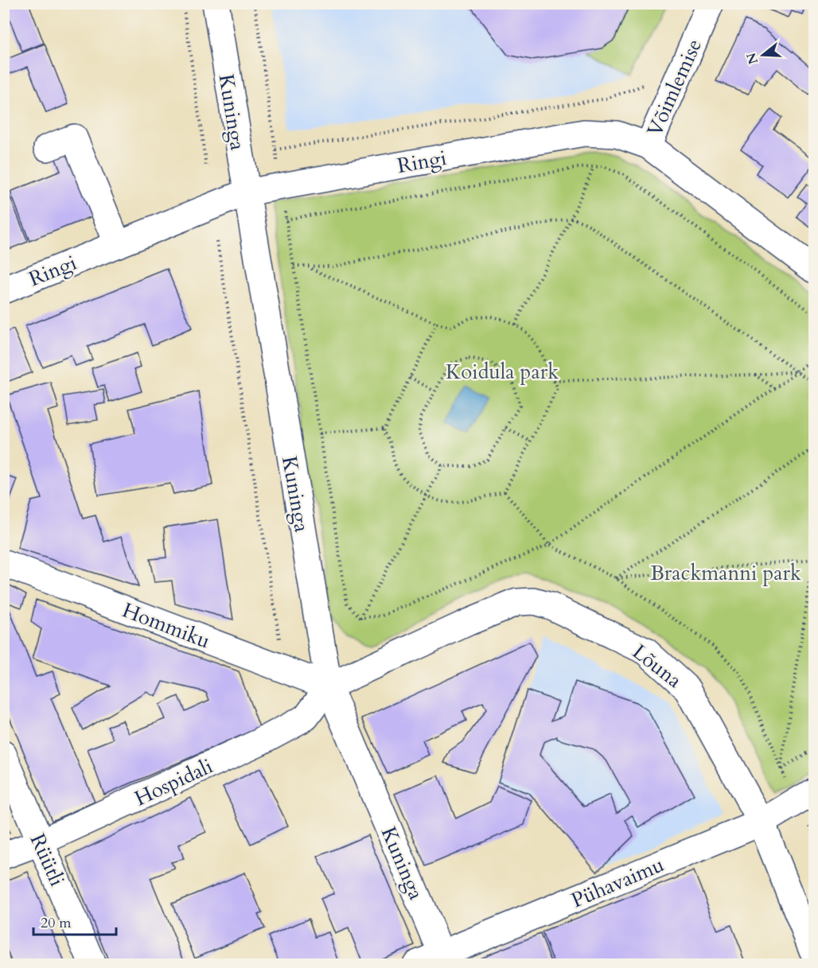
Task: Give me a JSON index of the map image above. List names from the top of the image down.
{
  "streets": {
    "street": [
      "Võimlemise",
      "Kuninga",
      "Ringi",
      "Hommiku",
      "Lõuna",
      "Hospidali",
      "Rüütli",
      "Pühavaimu"
    ]
  },
  "crossings": [
    ["Võimlemise", "Ringi"],
    ["Kuninga", "Ringi"],
    ["Kuninga", "Hommiku"],
    ["Kuninga", "Lõuna"],
    ["Kuninga", "Hospidali"],
    ["Kuninga", "Pühavaimu"],
    ["Hommiku", "Lõuna"],
    ["Hommiku", "Hospidali"],
    ["Lõuna", "Hospidali"],
    ["Lõuna", "Pühavaimu"],
    ["Hospidali", "Rüütli"]
  ],
  "parks": ["Koidula park", "Brackmanni park"],
  "scale_bar": "20 m",
  "north": "left"
}
